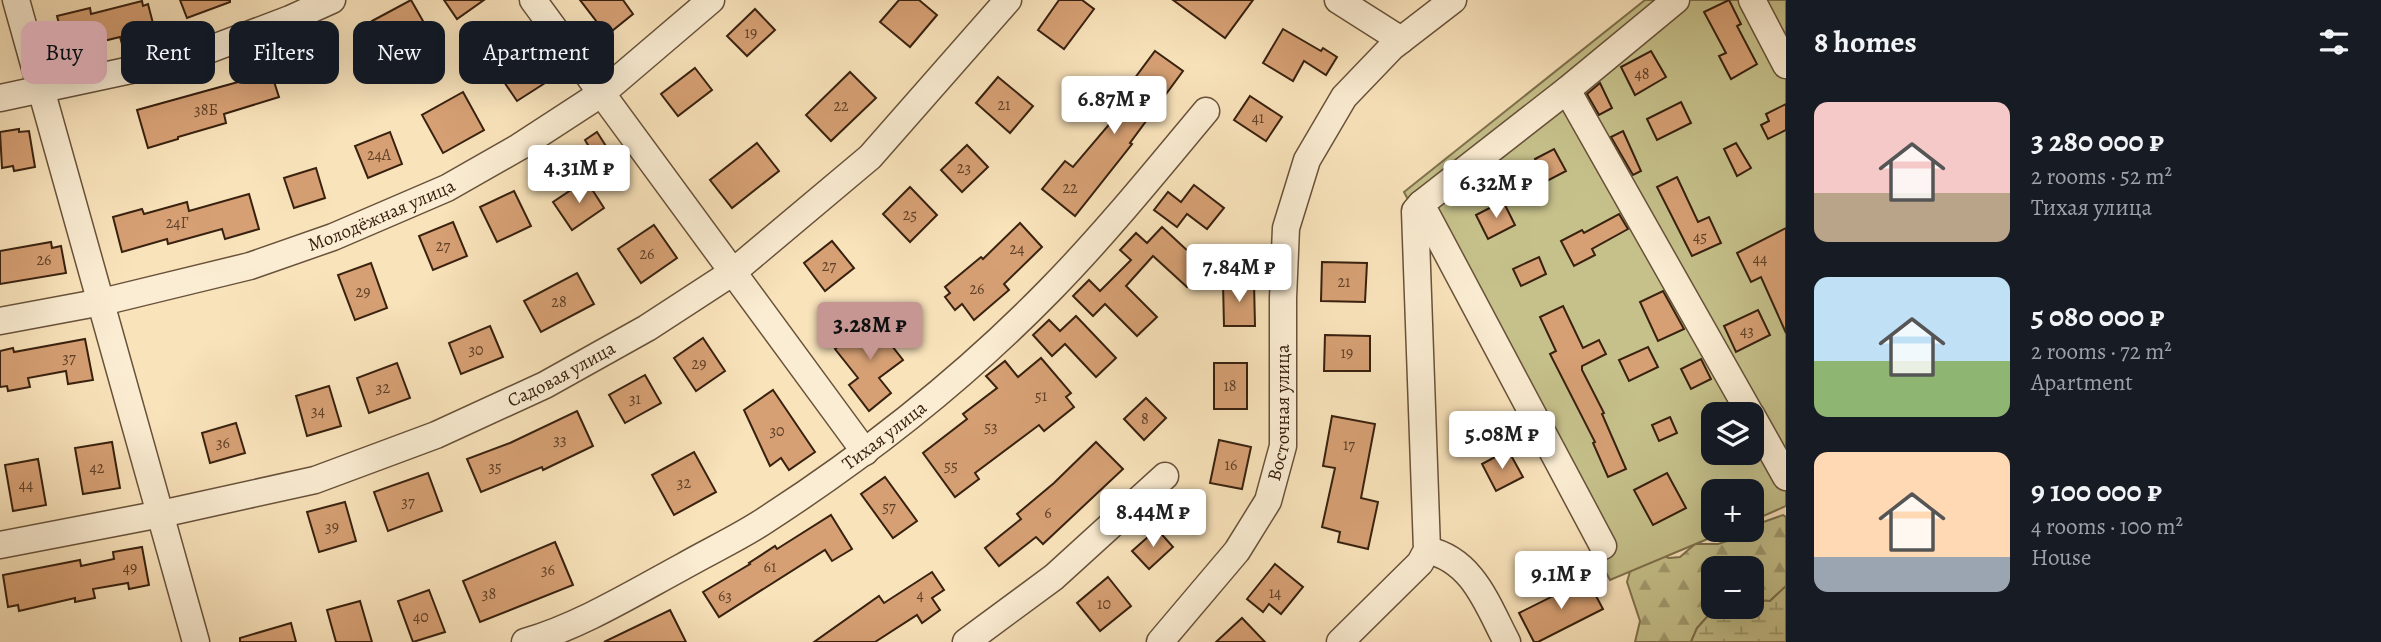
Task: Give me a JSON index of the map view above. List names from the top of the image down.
{
  "streets": {
    "street": [
      "Молодёжная улица",
      "Садовая улица",
      "Восточная улица",
      "Тихая улица"
    ]
  },
  "house_numbers": [
    "19",
    "48",
    "21",
    "22",
    "38Б",
    "41",
    "24А",
    "23",
    "22",
    "25",
    "24Г",
    "45",
    "27",
    "24",
    "26",
    "44",
    "26",
    "27",
    "21",
    "26",
    "29",
    "28",
    "43",
    "30",
    "19",
    "37",
    "29",
    "18",
    "32",
    "51",
    "31",
    "34",
    "8",
    "53",
    "30",
    "33",
    "36",
    "17",
    "16",
    "55",
    "35",
    "42",
    "32",
    "44",
    "37",
    "57",
    "6",
    "39",
    "61",
    "49",
    "36",
    "14",
    "38",
    "4",
    "63",
    "10",
    "40"
  ],
  "page": {
    "heading": "8 homes",
    "chip": [
      "Buy",
      "Rent",
      "Filters",
      "New",
      "Apartment"
    ],
    "price": [
      "6.87M ₽",
      "4.31M ₽",
      "6.32M ₽",
      "7.84M ₽",
      "3.28M ₽",
      "5.08M ₽",
      "8.44M ₽",
      "9.1M ₽"
    ],
    "list": [
      {
        "name": "3 280 000 ₽",
        "note": "2 rooms · 52 m² · Тихая улица"
      },
      {
        "name": "5 080 000 ₽",
        "note": "2 rooms · 72 m² · Apartment"
      },
      {
        "name": "9 100 000 ₽",
        "note": "4 rooms · 100 m² · House"
      }
    ],
    "map_buttons": ["+", "−"]
  }
}
